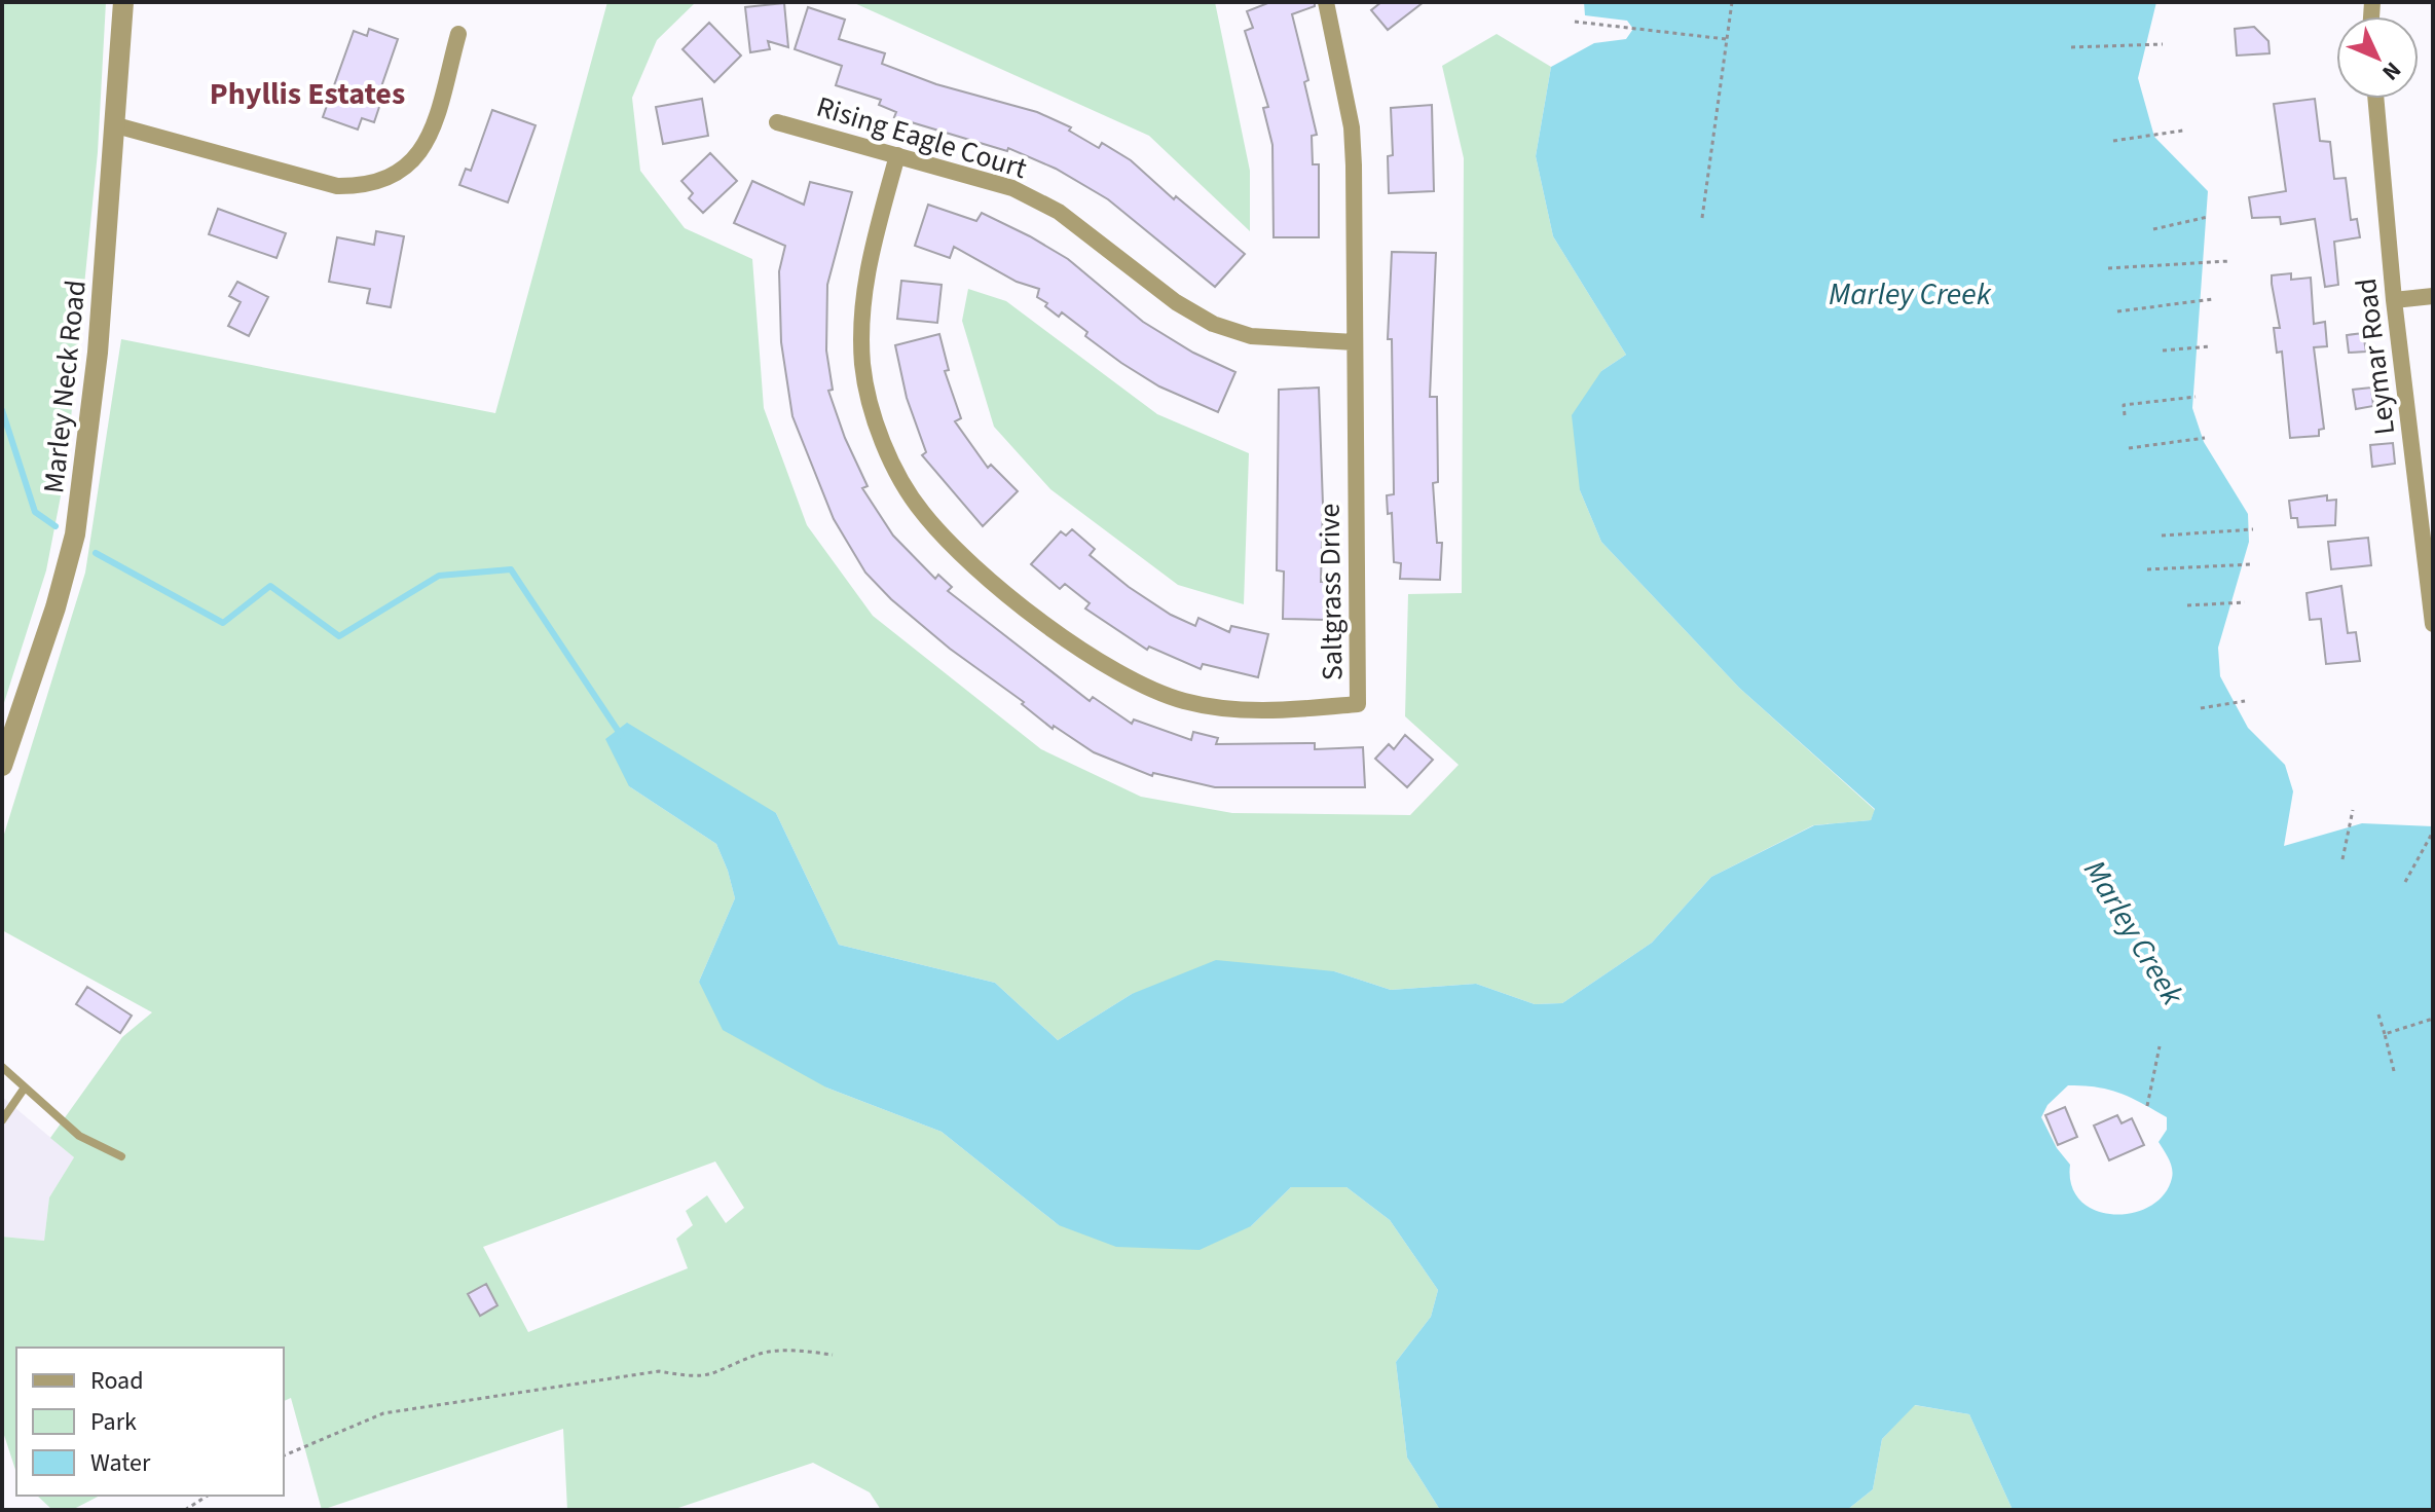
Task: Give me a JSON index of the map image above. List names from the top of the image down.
{
  "streets": {
    "street": [
      "Rising Eagle Court",
      "Leymar Road",
      "Marley Neck Road",
      "Saltgrass Drive"
    ]
  },
  "crossings": [
    ["Rising Eagle Court", "Saltgrass Drive"]
  ],
  "districts": ["Phyllis Estates"],
  "water": ["Marley Creek"],
  "legend": ["Road", "Park", "Water"],
  "north": "bottom right"
}
